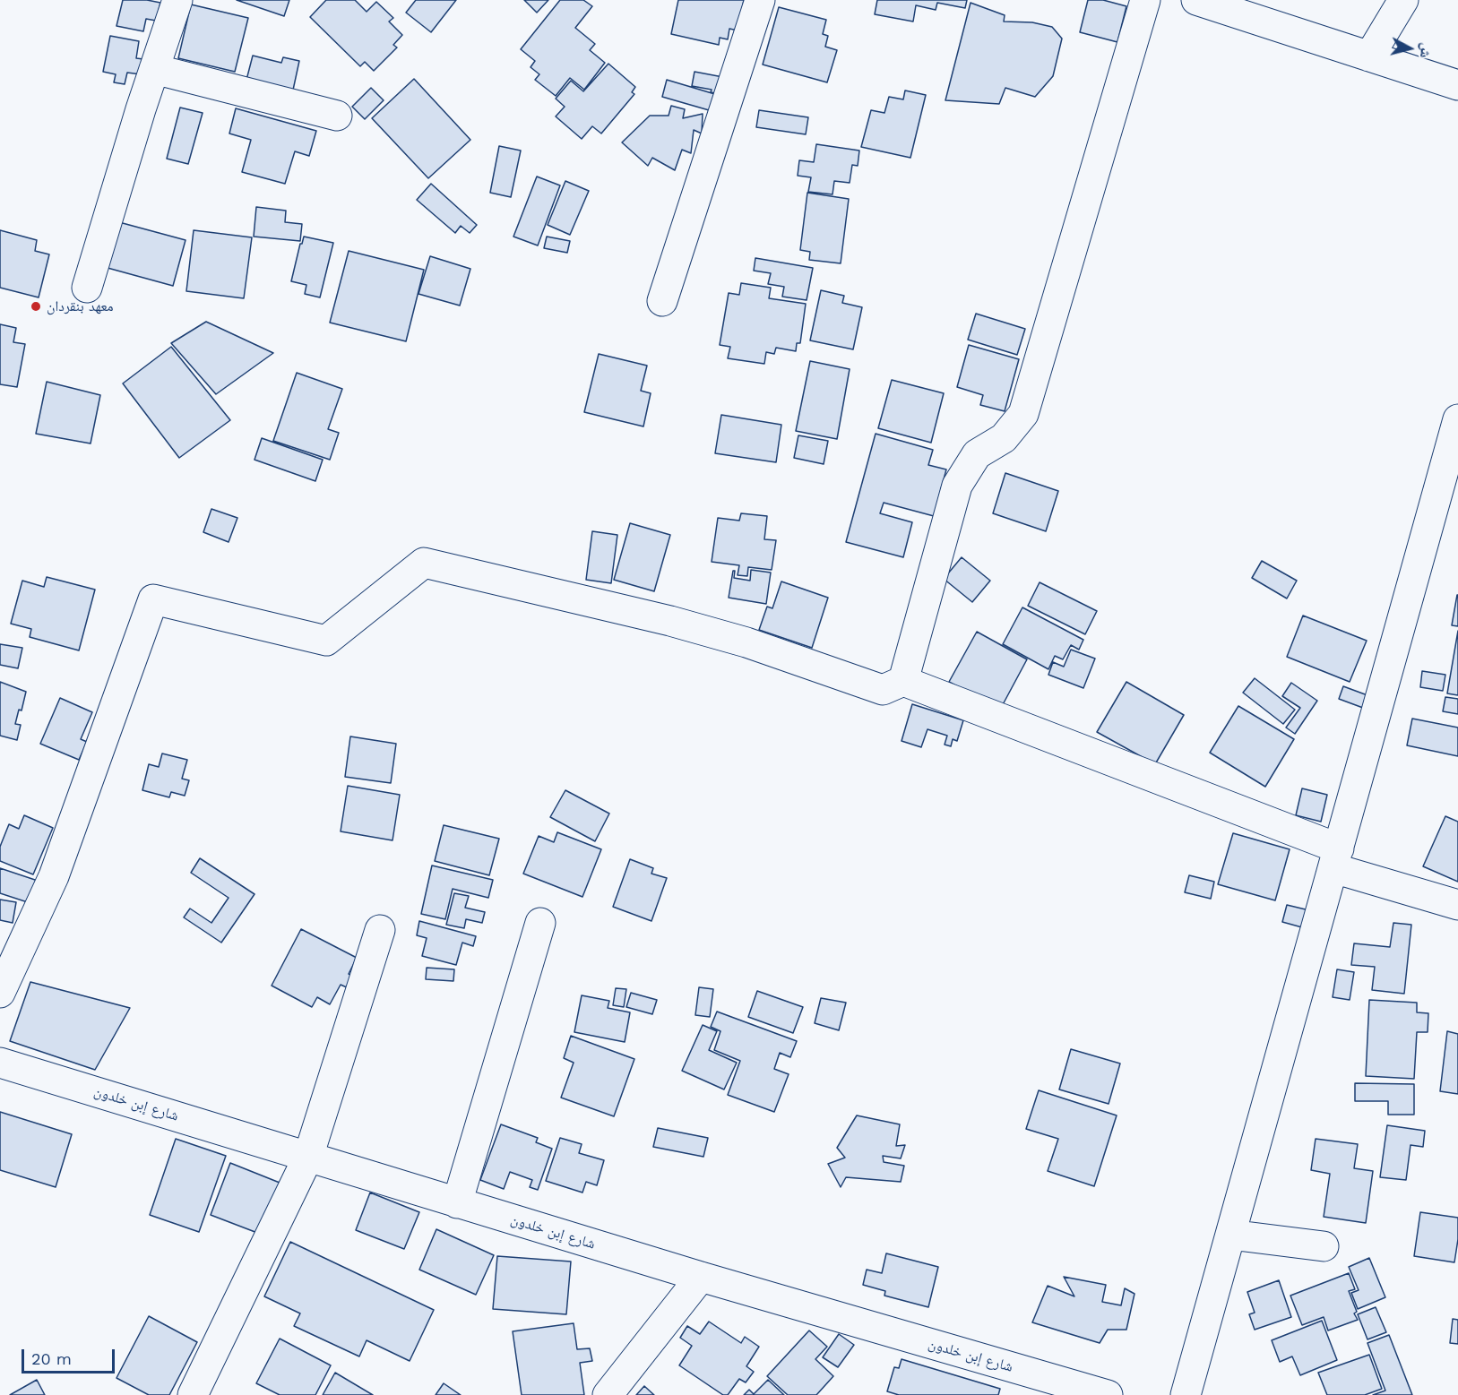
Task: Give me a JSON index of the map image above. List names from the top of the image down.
{
  "streets": {
    "street": ["شارع إبن خلدون"]
  },
  "places": ["معهد بنقردان"],
  "scale_bar": "20 m",
  "north": "right"
}
